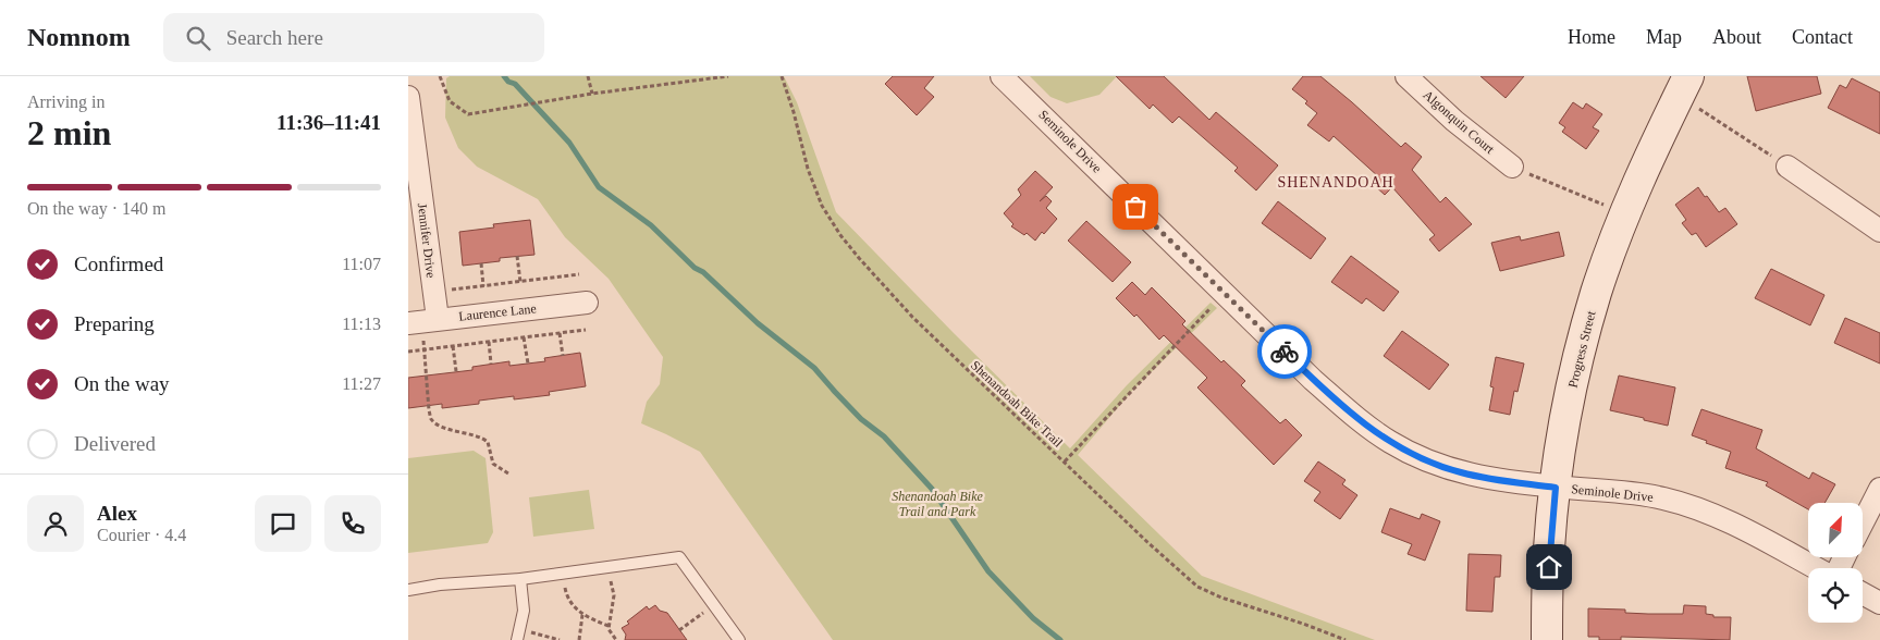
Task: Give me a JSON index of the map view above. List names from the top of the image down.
{
  "streets": {
    "street": [
      "Algonquin Court",
      "Seminole Drive",
      "Jennifer Drive",
      "Laurence Lane",
      "Progress Street"
    ],
    "path": ["Shenandoah Bike Trail"]
  },
  "crossings": [
    ["Seminole Drive", "Progress Street"],
    ["Jennifer Drive", "Laurence Lane"]
  ],
  "districts": ["SHENANDOAH"],
  "parks": ["Shenandoah Bike Trail and Park"],
  "north": "top right",
  "page": {
    "header": "Nomnom",
    "search": "Search here",
    "nav": [
      "Home",
      "Map",
      "About",
      "Contact"
    ],
    "heading": ["2 min", "Arriving in", "11:36–11:41"],
    "panel": ["Alex", "Courier · 4.4"],
    "bar": "On the way · 140 m",
    "list": [
      ["Confirmed", "11:07"],
      ["Preparing", "11:13"],
      ["On the way", "11:27"],
      "Delivered"
    ]
  }
}
